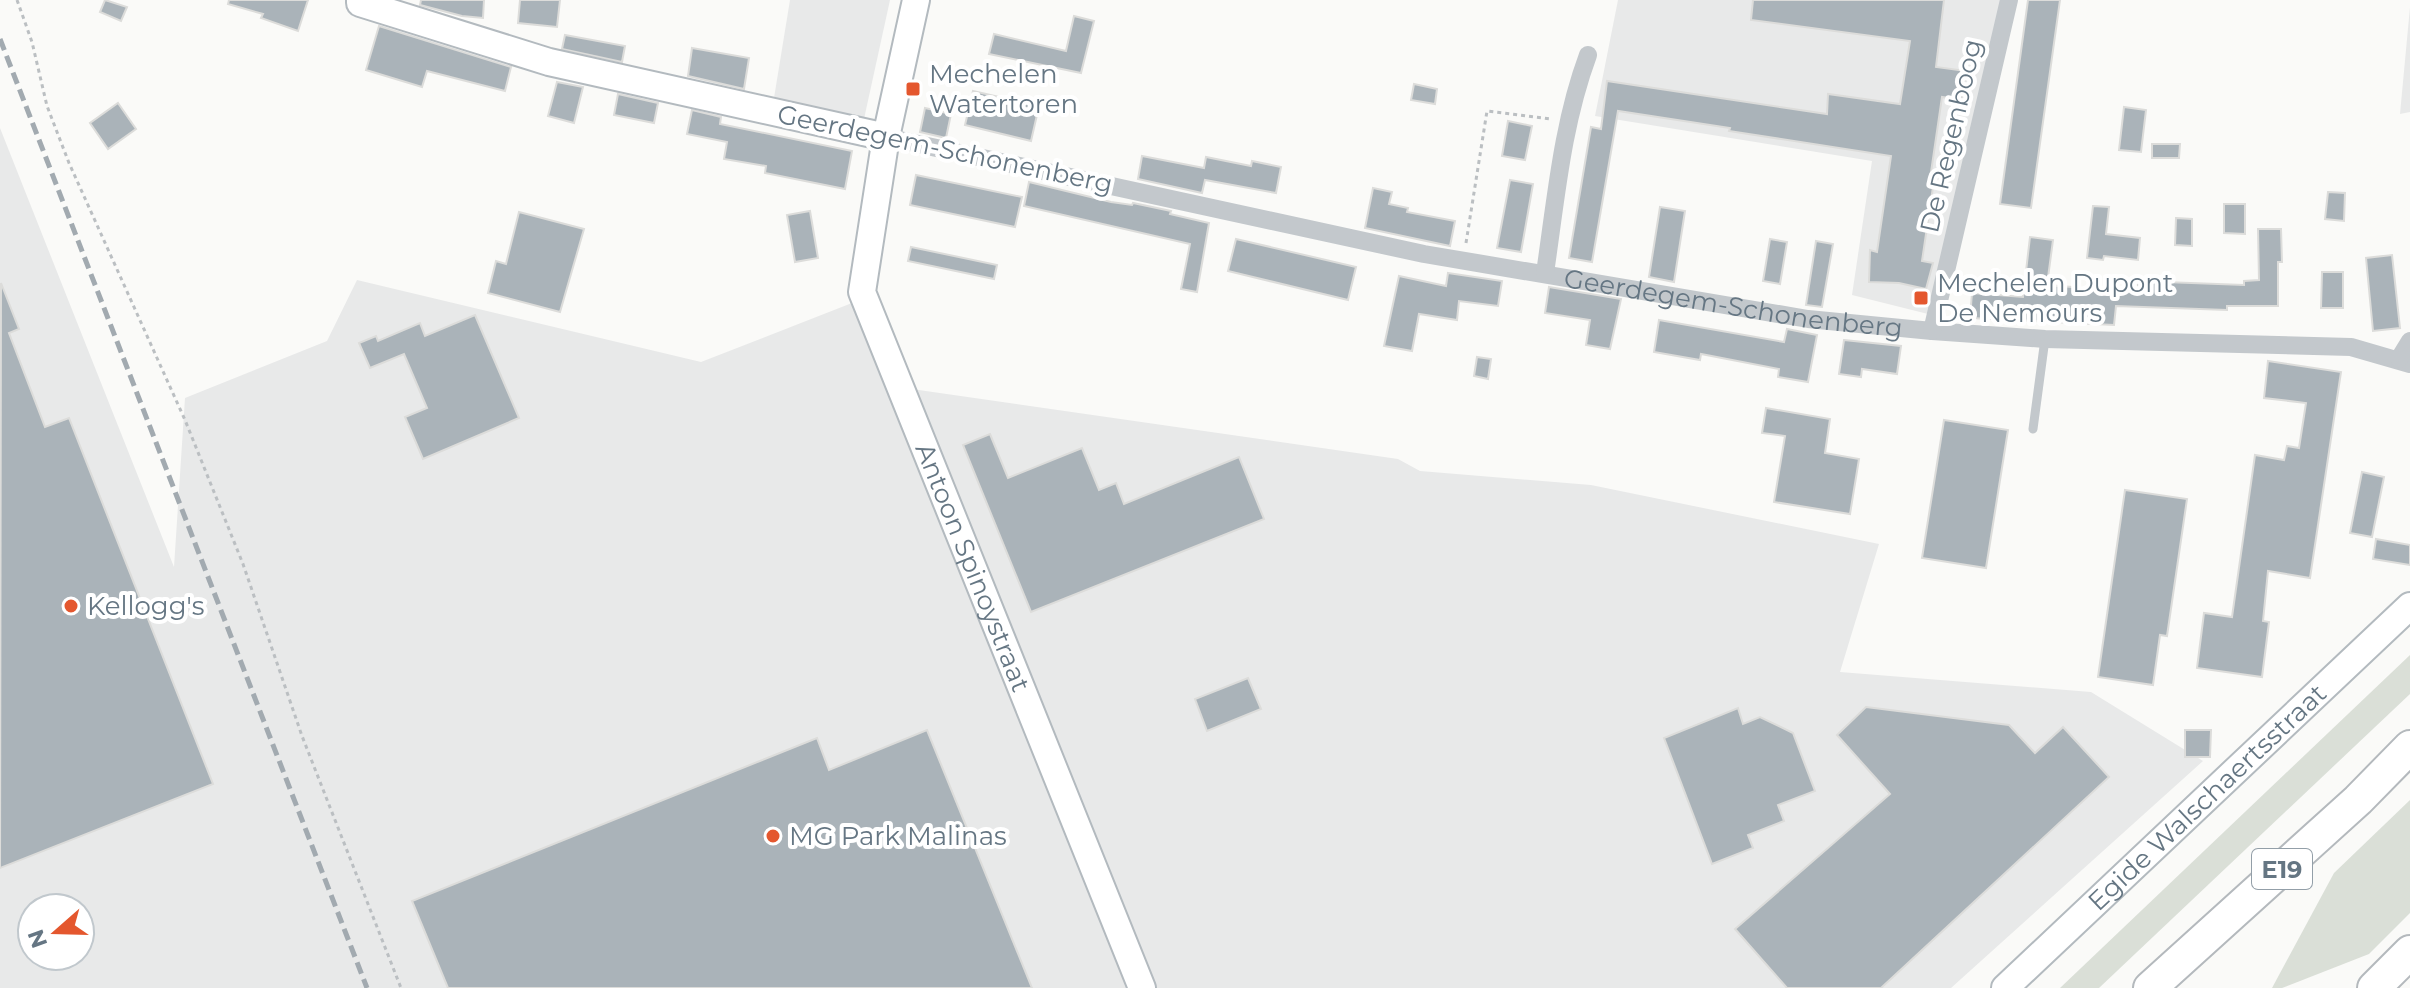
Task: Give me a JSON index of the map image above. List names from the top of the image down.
{
  "streets": {
    "highway": ["E19"],
    "street": [
      "De Regenboog",
      "Geerdegem-Schonenberg",
      "Antoon Spinoystraat",
      "Egide Walschaertsstraat"
    ]
  },
  "crossings": [
    ["De Regenboog", "Geerdegem-Schonenberg"],
    ["Geerdegem-Schonenberg", "Antoon Spinoystraat"]
  ],
  "places": {
    "transit": ["Mechelen Watertoren", "Mechelen Dupont De Nemours"],
    "other": ["Kellogg's", "MG Park Malinas"]
  },
  "north": "left"
}
